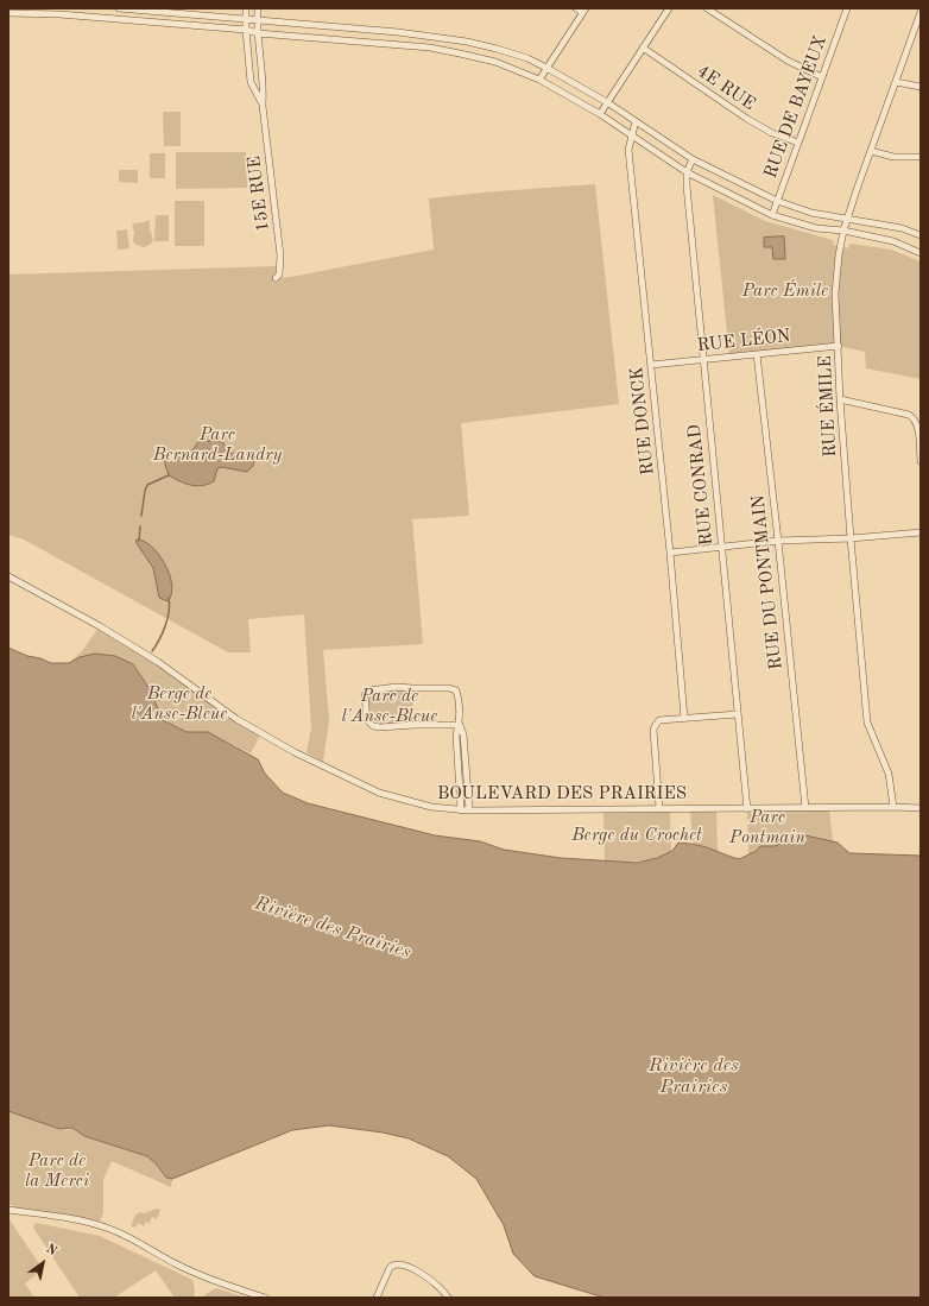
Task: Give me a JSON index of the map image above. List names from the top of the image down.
{
  "streets": {
    "street": [
      "4E RUE",
      "RUE DE BAYEUX",
      "15E RUE",
      "RUE LÉON",
      "RUE ÉMILE",
      "RUE DONCK",
      "RUE CONRAD",
      "RUE DU PONTMAIN",
      "BOULEVARD DES PRAIRIES"
    ]
  },
  "crossings": [
    ["4E RUE", "RUE DE BAYEUX"],
    ["RUE LÉON", "RUE ÉMILE"],
    ["RUE LÉON", "RUE DONCK"],
    ["RUE LÉON", "RUE CONRAD"],
    ["RUE LÉON", "RUE DU PONTMAIN"],
    ["RUE ÉMILE", "BOULEVARD DES PRAIRIES"],
    ["RUE CONRAD", "BOULEVARD DES PRAIRIES"],
    ["RUE DU PONTMAIN", "BOULEVARD DES PRAIRIES"]
  ],
  "water": ["Rivière des Prairies"],
  "parks": [
    "Parc Émile",
    "Parc Bernard-Landry",
    "Berge de l'Anse-Bleue",
    "Parc de l'Anse-Bleue",
    "Parc Pontmain",
    "Berge du Crochet",
    "Parc de la Merci"
  ],
  "north": "top right"
}
